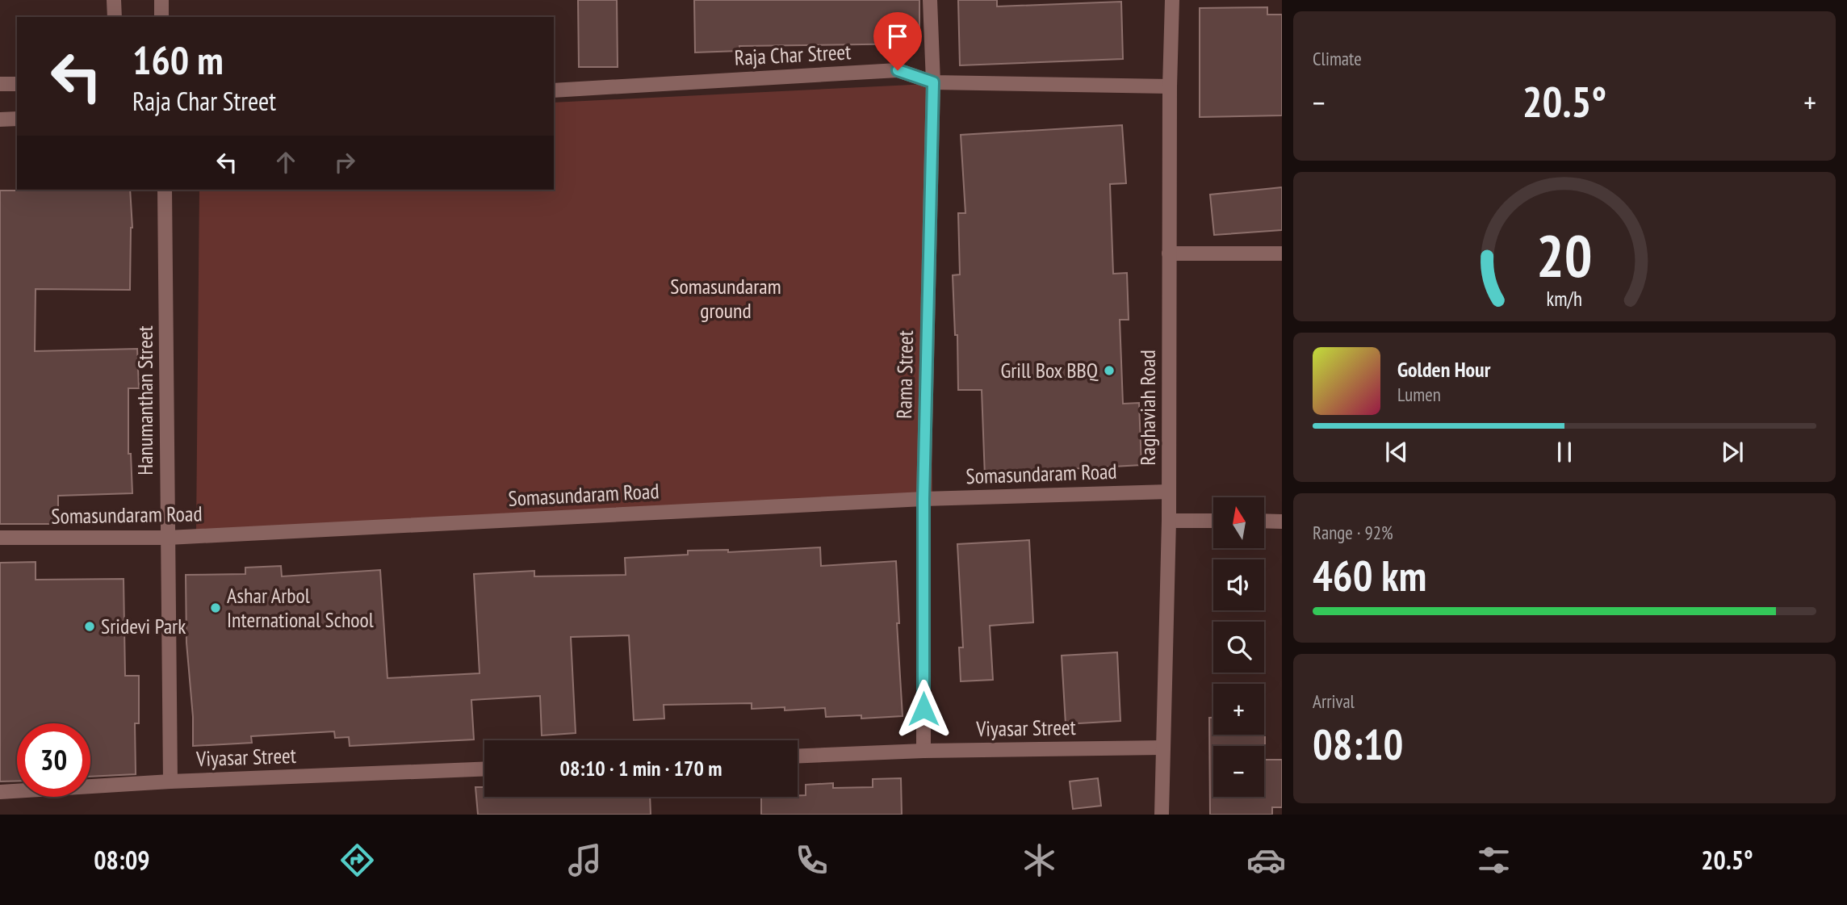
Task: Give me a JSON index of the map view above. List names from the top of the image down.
{
  "streets": {
    "street": [
      "Raja Char Street",
      "Rama Street",
      "Hanumanthan Street",
      "Raghaviah Road",
      "Somasundaram Road",
      "Viyasar Street"
    ]
  },
  "crossings": [
    ["Raja Char Street", "Rama Street"],
    ["Raja Char Street", "Raghaviah Road"],
    ["Rama Street", "Somasundaram Road"],
    ["Rama Street", "Viyasar Street"],
    ["Hanumanthan Street", "Somasundaram Road"],
    ["Hanumanthan Street", "Viyasar Street"],
    ["Raghaviah Road", "Somasundaram Road"],
    ["Raghaviah Road", "Viyasar Street"]
  ],
  "parks": ["Somasundaram ground"],
  "places": ["Grill Box BBQ", "Ashar Arbol International School", "Sridevi Park"],
  "north": "top",
  "page": {
    "tile": [
      "Climate",
      ["Range · 92%", "460 km"],
      ["Arrival", "08:10"]
    ],
    "turn": ["160 m", "Raja Char Street"],
    "heat": ["−", "20.5°", "+"],
    "song": ["Golden Hour", "Lumen"],
    "map_buttons": ["+", "−"],
    "limit": "30",
    "trip": "08:10 · 1 min · 170 m",
    "tabs": ["08:09", "20.5°"],
    "gauge": ["20", "km/h"]
  }
}
